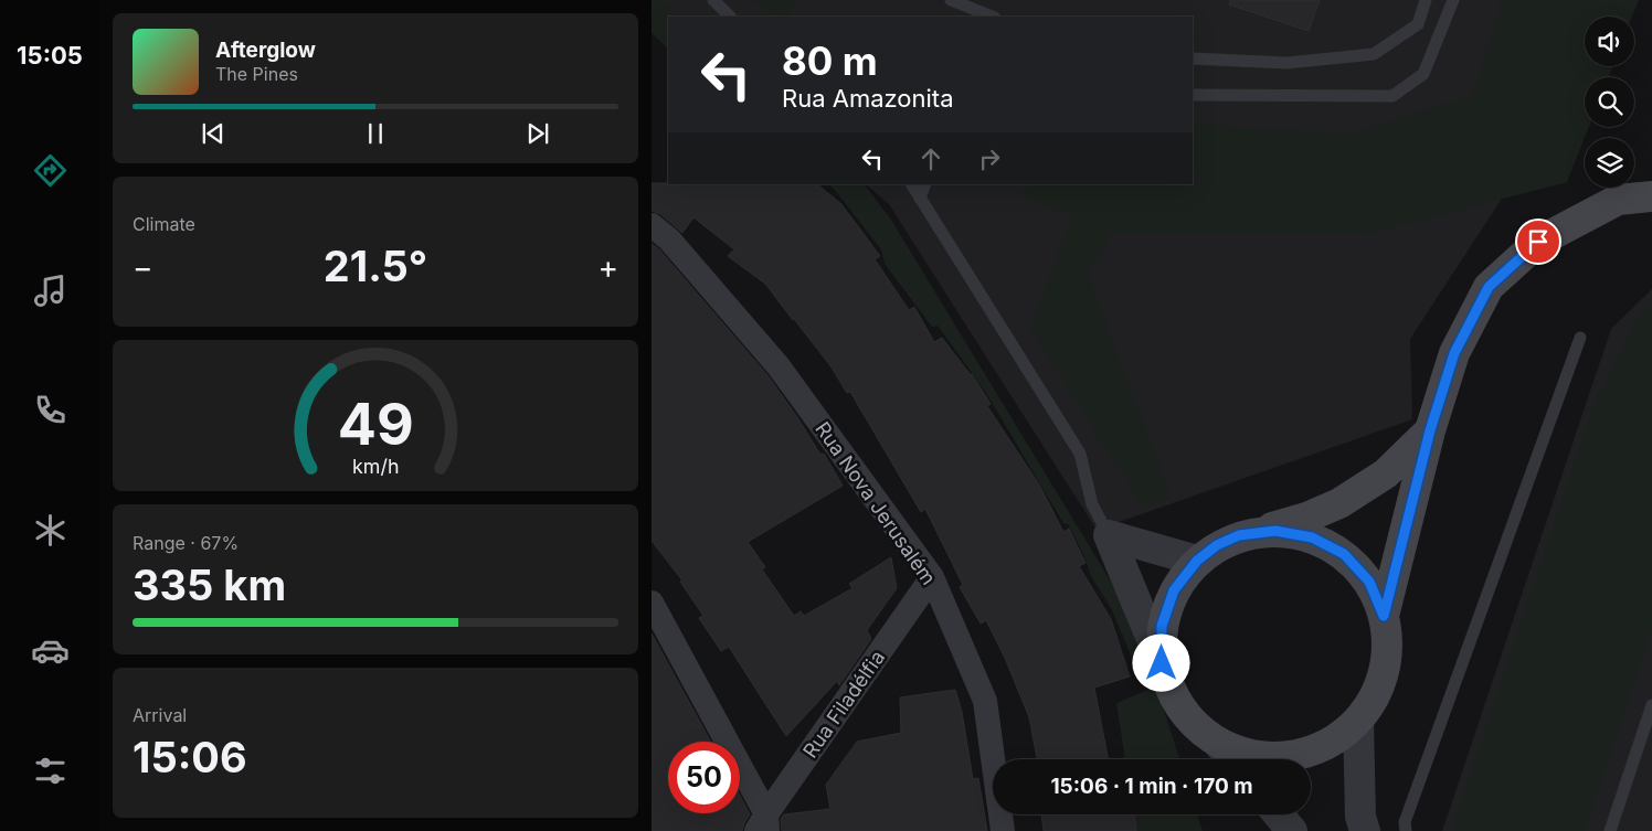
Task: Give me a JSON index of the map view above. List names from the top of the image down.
{
  "streets": {
    "street": ["Rua Nova Jerusalém", "Rua Filadélfia"]
  },
  "crossings": [
    ["Rua Nova Jerusalém", "Rua Filadélfia"]
  ],
  "page": {
    "tabs": "15:05",
    "turn": ["80 m", "Rua Amazonita"],
    "song": ["Afterglow", "The Pines"],
    "tile": [
      "Climate",
      ["Range · 67%", "335 km"],
      ["Arrival", "15:06"]
    ],
    "heat": ["−", "21.5°", "+"],
    "limit": "50",
    "trip": "15:06 · 1 min · 170 m",
    "gauge": ["49", "km/h"]
  }
}
